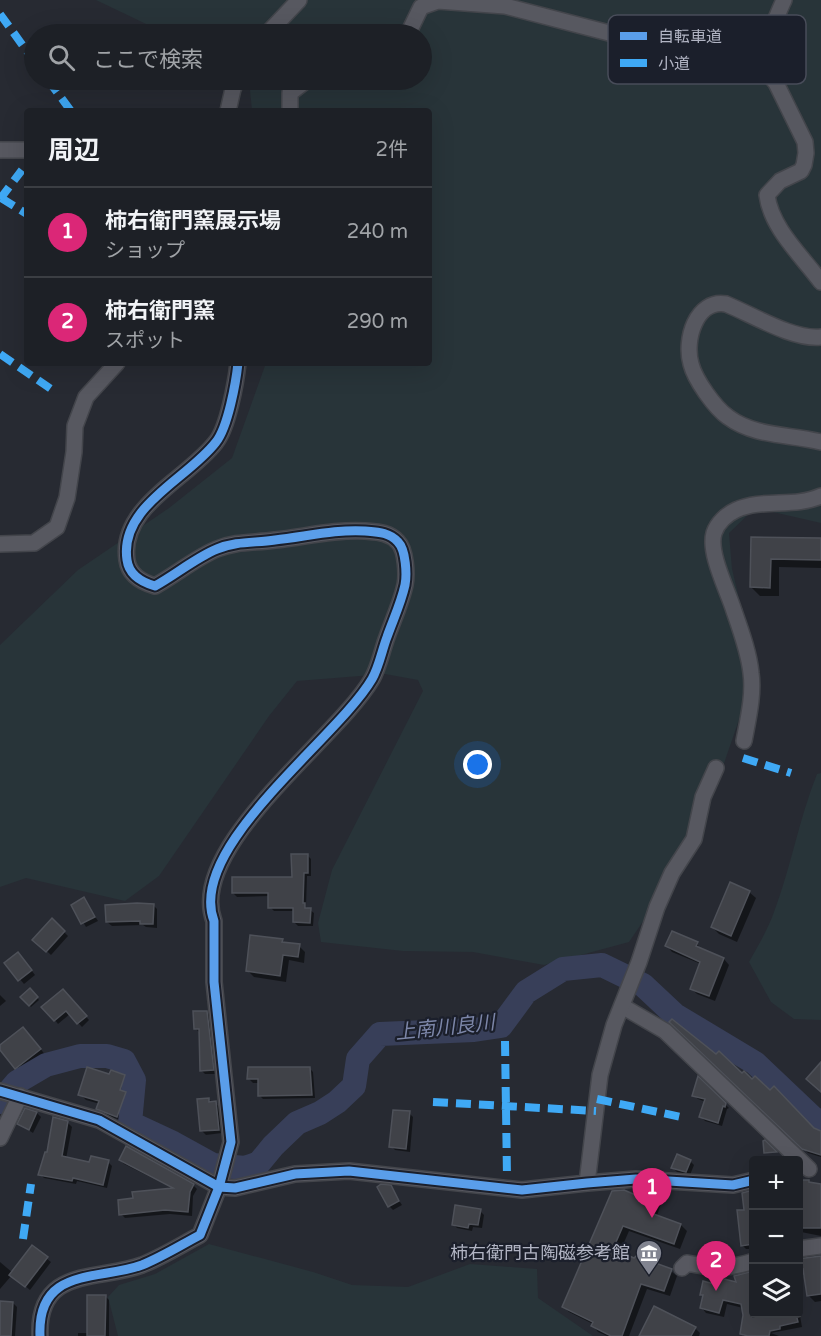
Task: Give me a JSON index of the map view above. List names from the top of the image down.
{
  "water": ["上南川良川"],
  "places": {
    "museum": ["柿右衛門古陶磁参考館"]
  },
  "legend": ["自転車道", "小道"],
  "page": {
    "search": "ここで検索",
    "heading": ["周辺", "2件"],
    "list": [
      {
        "mark": "1",
        "name": "柿右衛門窯展示場",
        "note": "ショップ",
        "value": "240 m"
      },
      {
        "mark": "2",
        "name": "柿右衛門窯",
        "note": "スポット",
        "value": "290 m"
      }
    ],
    "map_buttons": ["+", "−"],
    "pins": ["1", "2"]
  }
}
